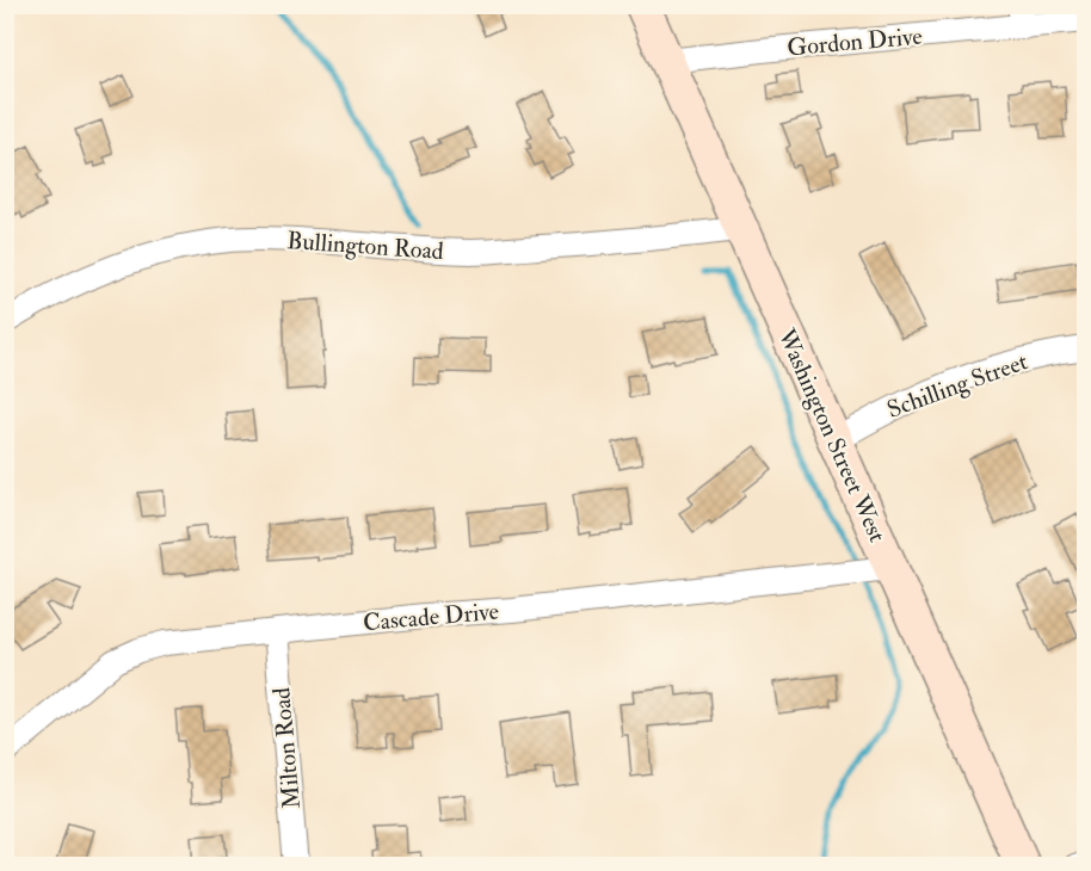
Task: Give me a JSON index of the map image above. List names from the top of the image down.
{
  "streets": {
    "street": [
      "Gordon Drive",
      "Bullington Road",
      "Schilling Street",
      "Washington Street West",
      "Cascade Drive",
      "Milton Road"
    ]
  },
  "crossings": [
    ["Gordon Drive", "Washington Street West"],
    ["Bullington Road", "Washington Street West"],
    ["Schilling Street", "Washington Street West"],
    ["Washington Street West", "Cascade Drive"],
    ["Cascade Drive", "Milton Road"]
  ]
}
